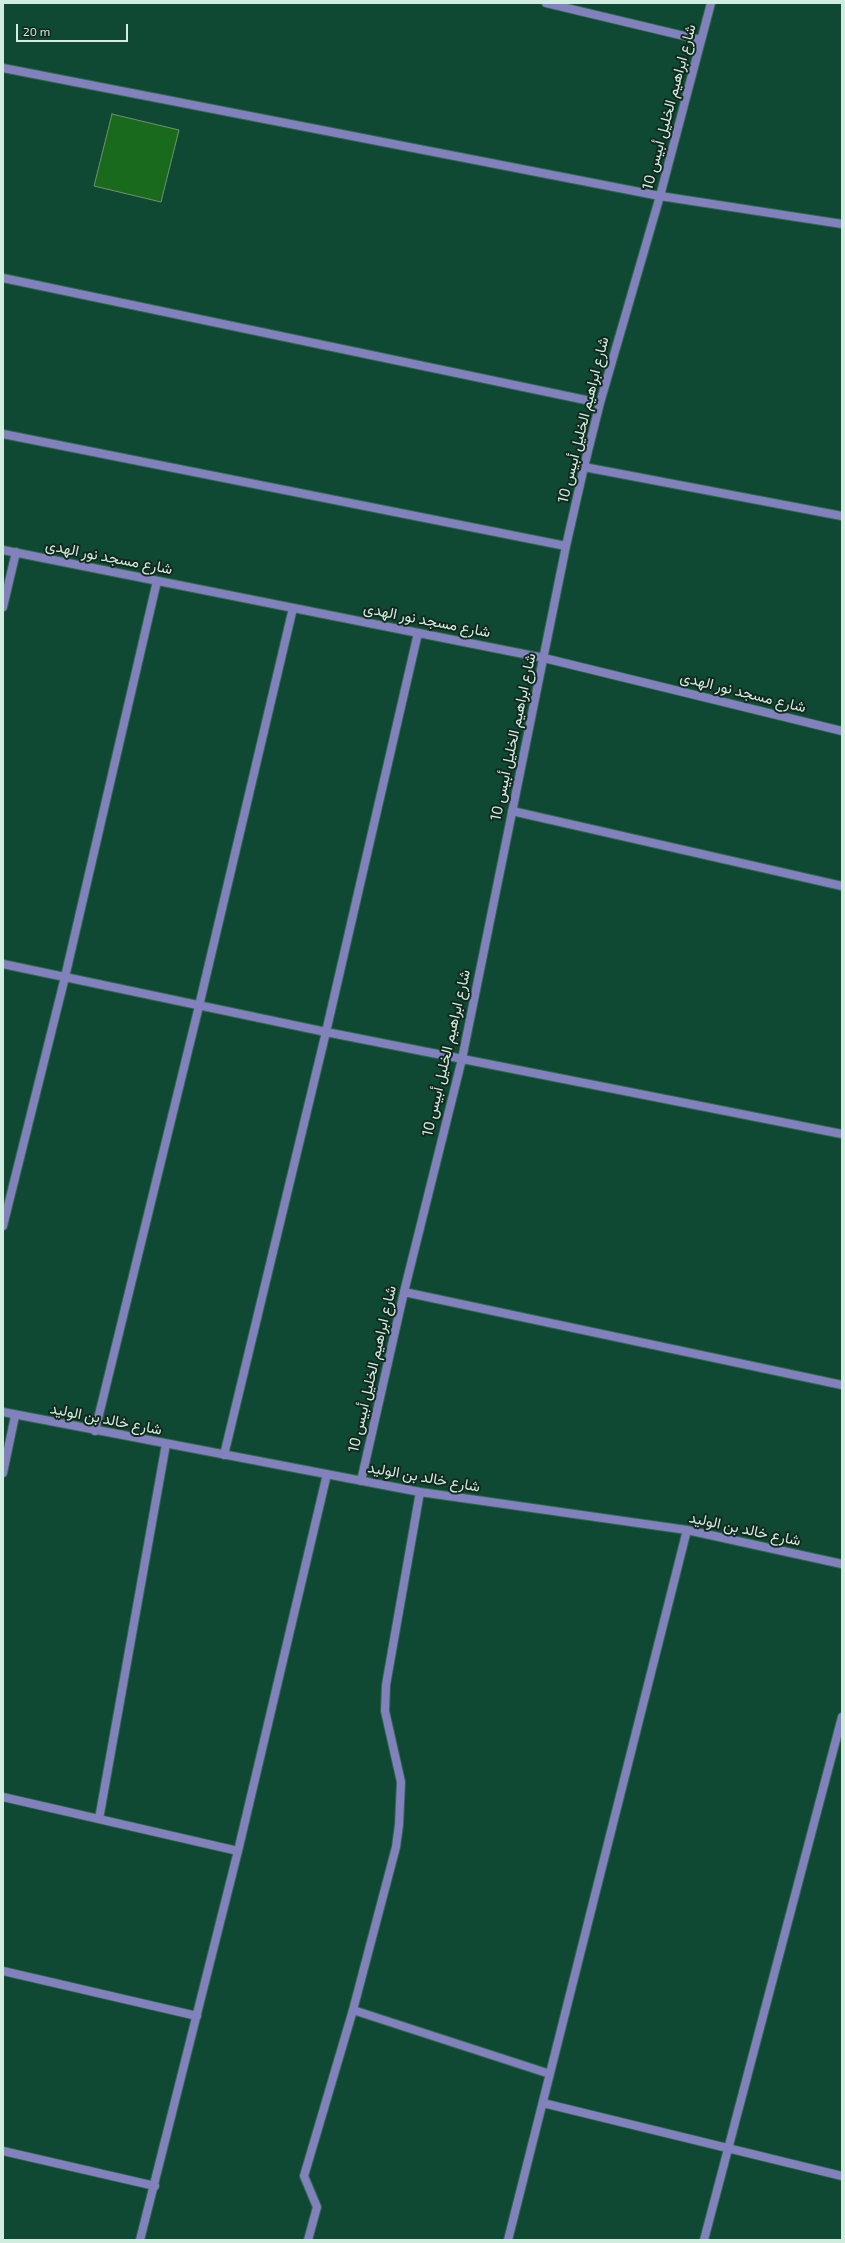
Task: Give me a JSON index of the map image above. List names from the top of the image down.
{
  "streets": {
    "street": ["شارع ابراهيم الخليل أبيس 10", "شارع مسجد نور الهدى", "شارع خالد بن الوليد"]
  },
  "crossings": [
    ["شارع ابراهيم الخليل أبيس 10", "شارع مسجد نور الهدى"],
    ["شارع ابراهيم الخليل أبيس 10", "شارع خالد بن الوليد"]
  ],
  "scale_bar": "20 m"
}
